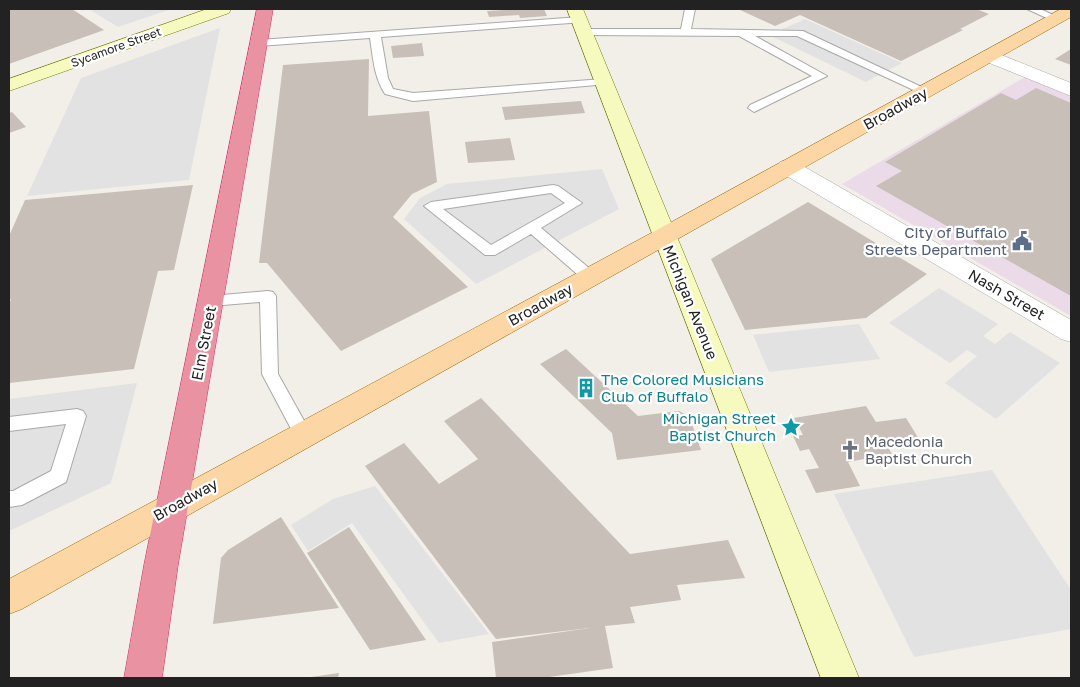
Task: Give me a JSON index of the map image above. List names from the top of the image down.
{
  "streets": {
    "highway": ["Elm Street"],
    "main road": ["Broadway"],
    "street": ["Sycamore Street", "Nash Street", "Michigan Avenue"]
  },
  "crossings": [
    ["Broadway", "Nash Street"],
    ["Broadway", "Michigan Avenue"],
    ["Broadway", "Elm Street"]
  ],
  "places": {
    "public building": ["City of Buffalo Streets Department"],
    "building": ["The Colored Musicians Club of Buffalo"],
    "place": ["Michigan Street Baptist Church"],
    "church": ["Macedonia Baptist Church"]
  }
}
